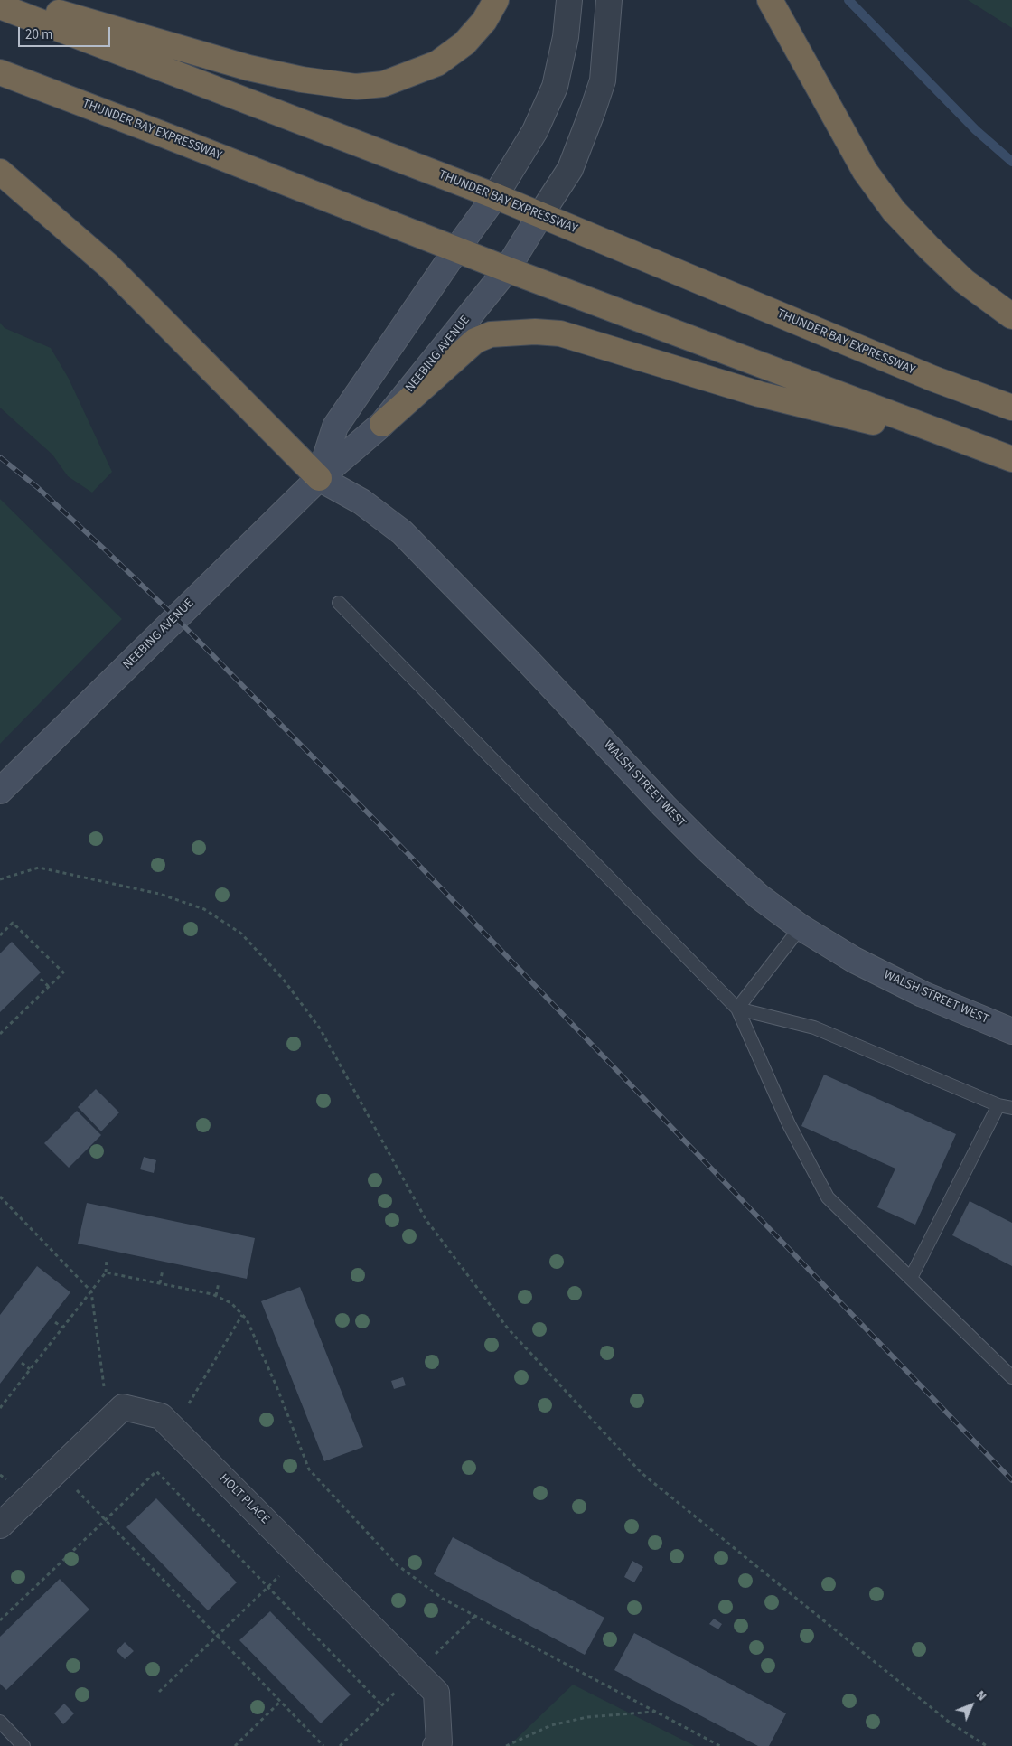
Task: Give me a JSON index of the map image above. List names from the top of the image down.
{
  "streets": {
    "highway": ["THUNDER BAY EXPRESSWAY"],
    "main road": ["NEEBING AVENUE", "WALSH STREET WEST"],
    "street": ["HOLT PLACE"]
  },
  "crossings": [
    ["THUNDER BAY EXPRESSWAY", "NEEBING AVENUE"],
    ["NEEBING AVENUE", "WALSH STREET WEST"]
  ],
  "scale_bar": "20 m",
  "north": "top right"
}
